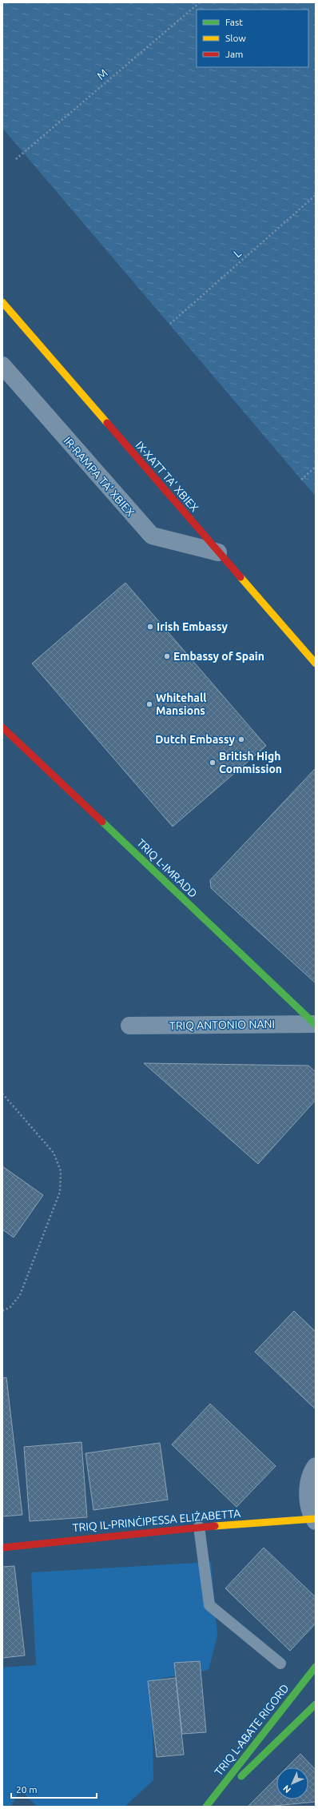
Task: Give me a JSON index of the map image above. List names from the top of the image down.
{
  "streets": {
    "main road": [
      "IX-XATT TA' XBIEX",
      "TRIQ L-IMRADD",
      "TRIQ IL-PRINĊIPESSA ELIŻABETTA",
      "TRIQ L-ABATE RIGORD"
    ],
    "street": ["IR-RAMPA TA' XBIEX", "TRIQ ANTONIO NANI"],
    "path": ["M", "L"]
  },
  "crossings": [
    ["IR-RAMPA TA' XBIEX", "IX-XATT TA' XBIEX"],
    ["TRIQ L-IMRADD", "TRIQ ANTONIO NANI"]
  ],
  "places": [
    "Irish Embassy",
    "Embassy of Spain",
    "Whitehall Mansions",
    "Dutch Embassy",
    "British High Commission"
  ],
  "legend": ["Fast", "Slow", "Jam"],
  "scale_bar": "20 m",
  "north": "bottom left"
}
